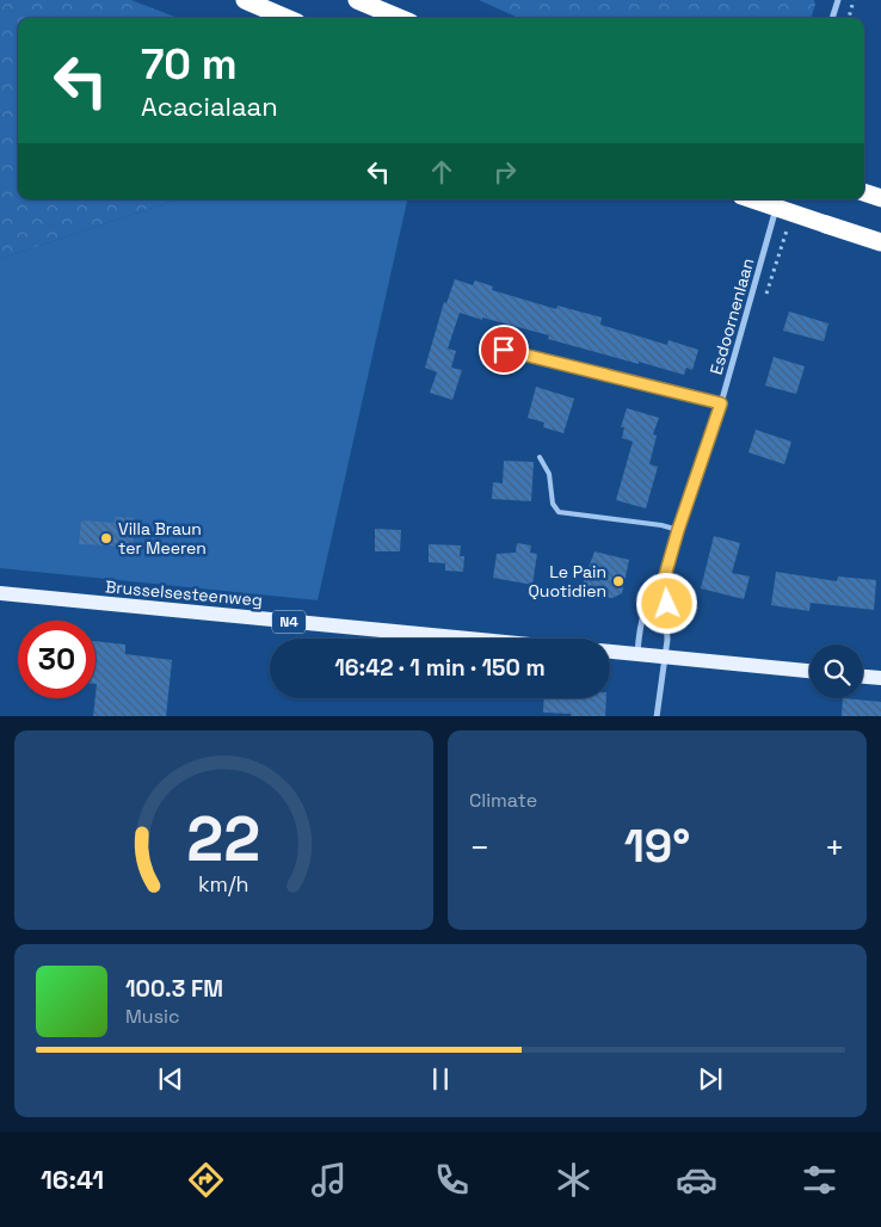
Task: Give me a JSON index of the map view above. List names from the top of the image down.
{
  "streets": {
    "main road": ["Brusselsesteenweg", "N4"],
    "street": ["Esdoornenlaan"]
  },
  "places": ["Villa Braun ter Meeren", "Le Pain Quotidien"],
  "page": {
    "turn": ["70 m", "Acacialaan"],
    "limit": "30",
    "trip": "16:42 · 1 min · 150 m",
    "tile": "Climate",
    "heat": ["−", "19°", "+"],
    "song": ["100.3 FM", "Music"],
    "tabs": "16:41",
    "gauge": ["22", "km/h"]
  }
}
